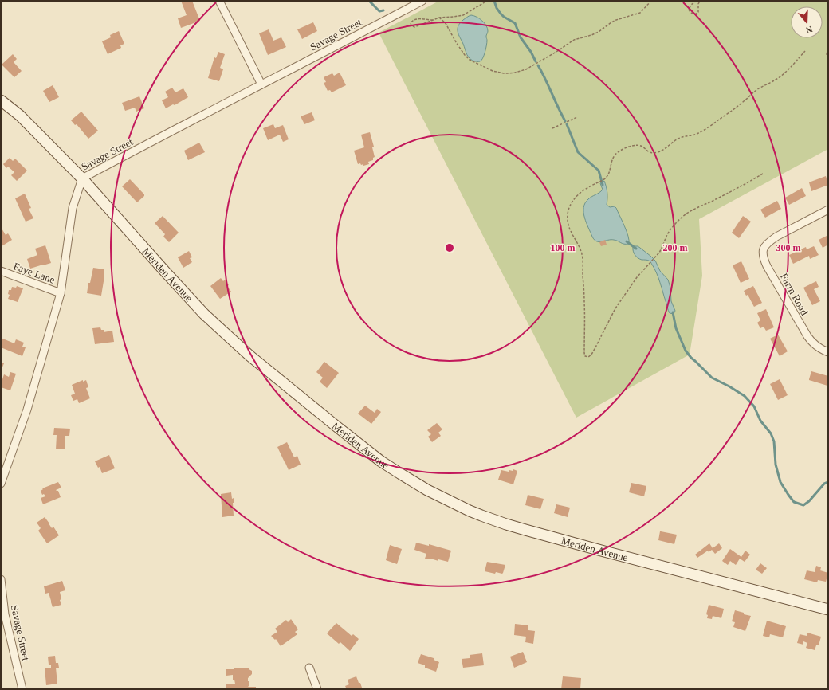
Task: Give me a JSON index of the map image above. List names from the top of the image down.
{
  "streets": {
    "main road": ["Meriden Avenue"],
    "street": ["Savage Street", "Faye Lane", "Farm Road"]
  },
  "crossings": [
    ["Savage Street", "Faye Lane"],
    ["Savage Street", "Meriden Avenue"]
  ],
  "north": "bottom",
  "rings": ["100 m", "200 m", "300 m"]
}
